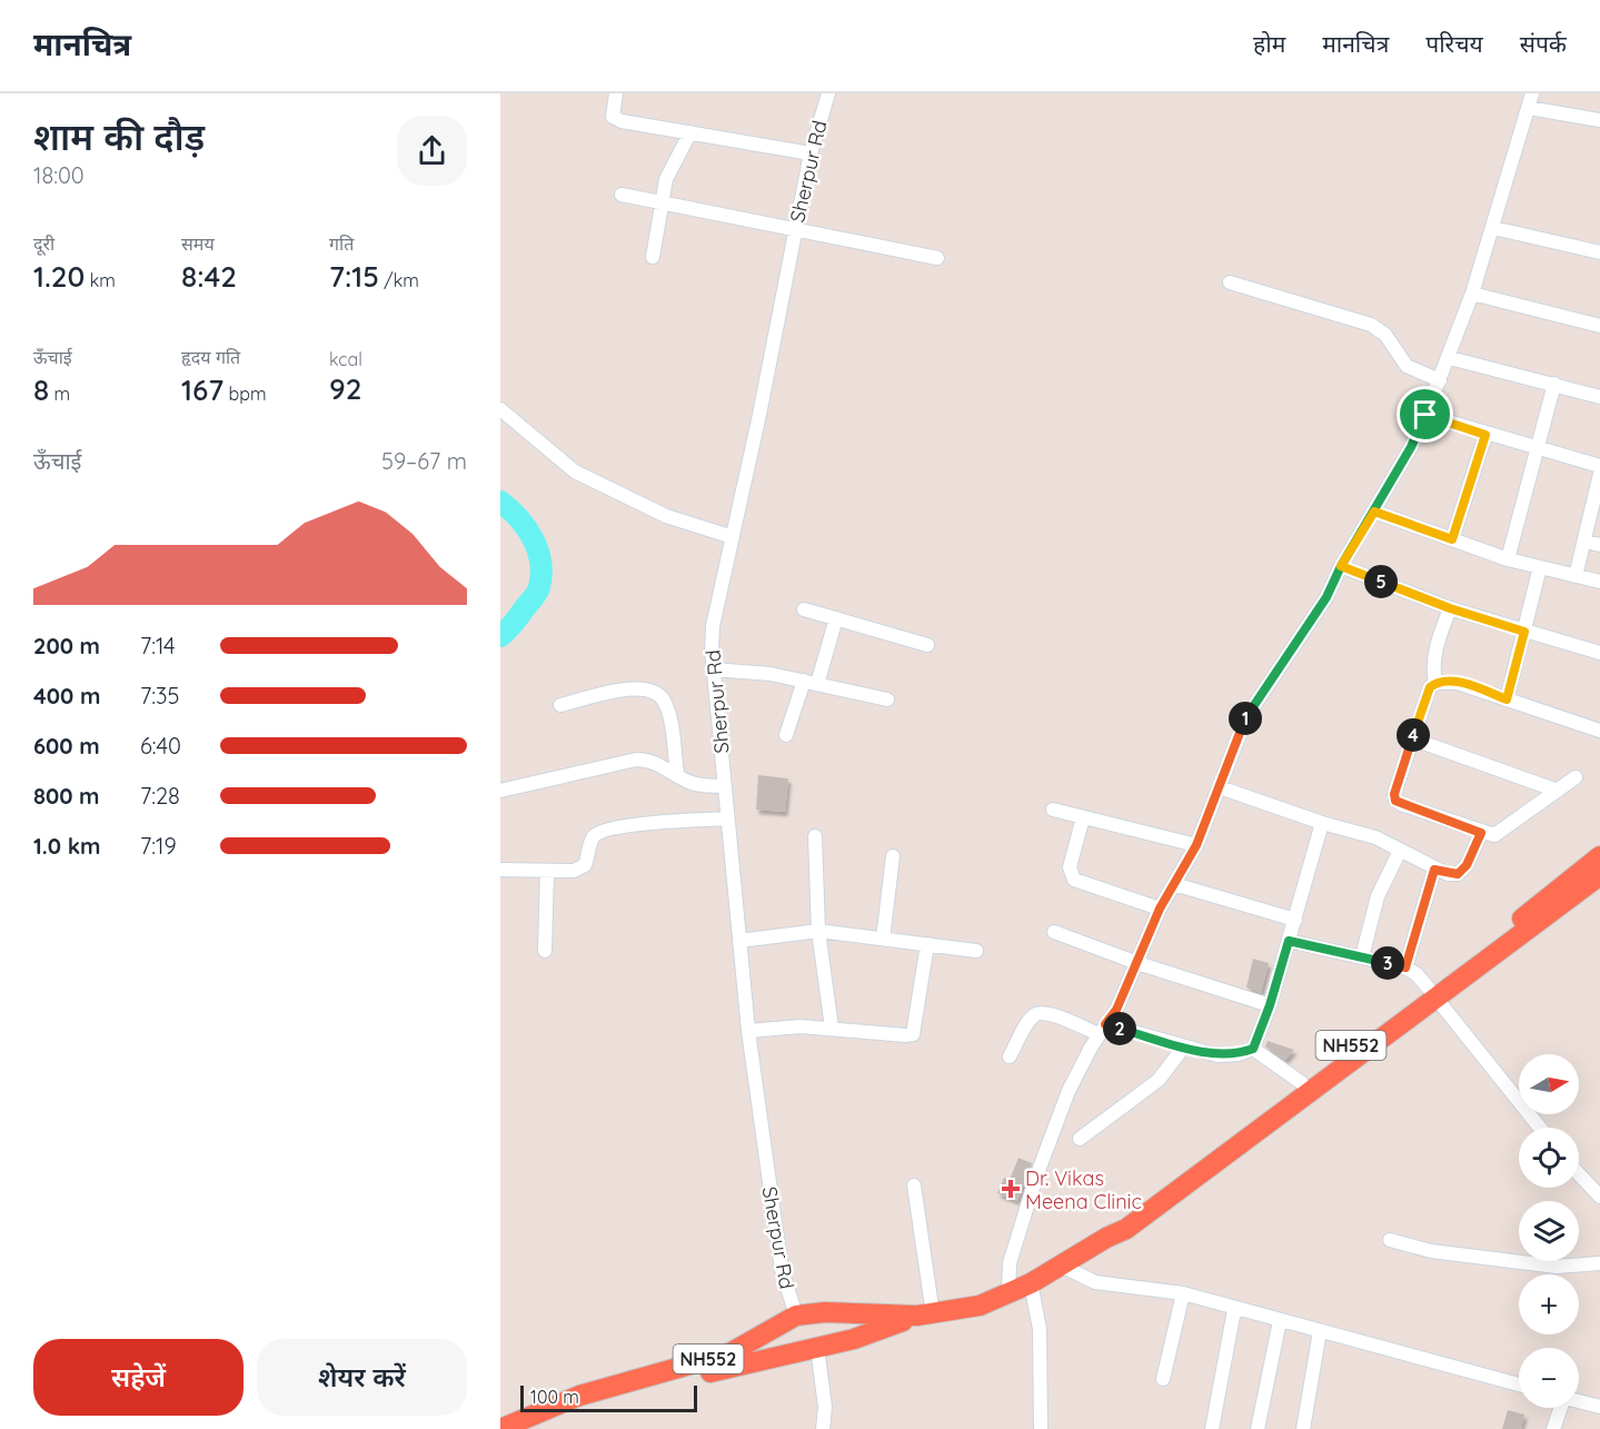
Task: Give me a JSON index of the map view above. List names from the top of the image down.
{
  "streets": {
    "highway": ["NH552"],
    "street": ["Sherpur Rd"]
  },
  "crossings": [
    ["Sherpur Rd", "NH552"]
  ],
  "places": {
    "health": ["Dr. Vikas Meena Clinic"]
  },
  "scale_bar": "100 m",
  "north": "right",
  "page": {
    "header": "मानचित्र",
    "nav": [
      "होम",
      "मानचित्र",
      "परिचय",
      "संपर्क"
    ],
    "heading": ["शाम की दौड़", "18:00"],
    "stats": [
      ["दूरी", "1.20 km"],
      ["समय", "8:42"],
      ["गति", "7:15 /km"],
      ["ऊँचाई", "8 m"],
      ["हृदय गति", "167 bpm"],
      ["kcal", "92"]
    ],
    "chart": ["ऊँचाई", "59–67 m"],
    "pins": [
      "5",
      "1",
      "4",
      "3",
      "2"
    ],
    "list": [
      {
        "name": "200 m",
        "note": "7:14"
      },
      {
        "name": "400 m",
        "note": "7:35"
      },
      {
        "name": "600 m",
        "note": "6:40"
      },
      {
        "name": "800 m",
        "note": "7:28"
      },
      {
        "name": "1.0 km",
        "note": "7:19"
      }
    ],
    "map_buttons": ["+", "−"],
    "buttons": ["सहेजें", "शेयर करें"],
    "scale": "100 m"
  }
}
